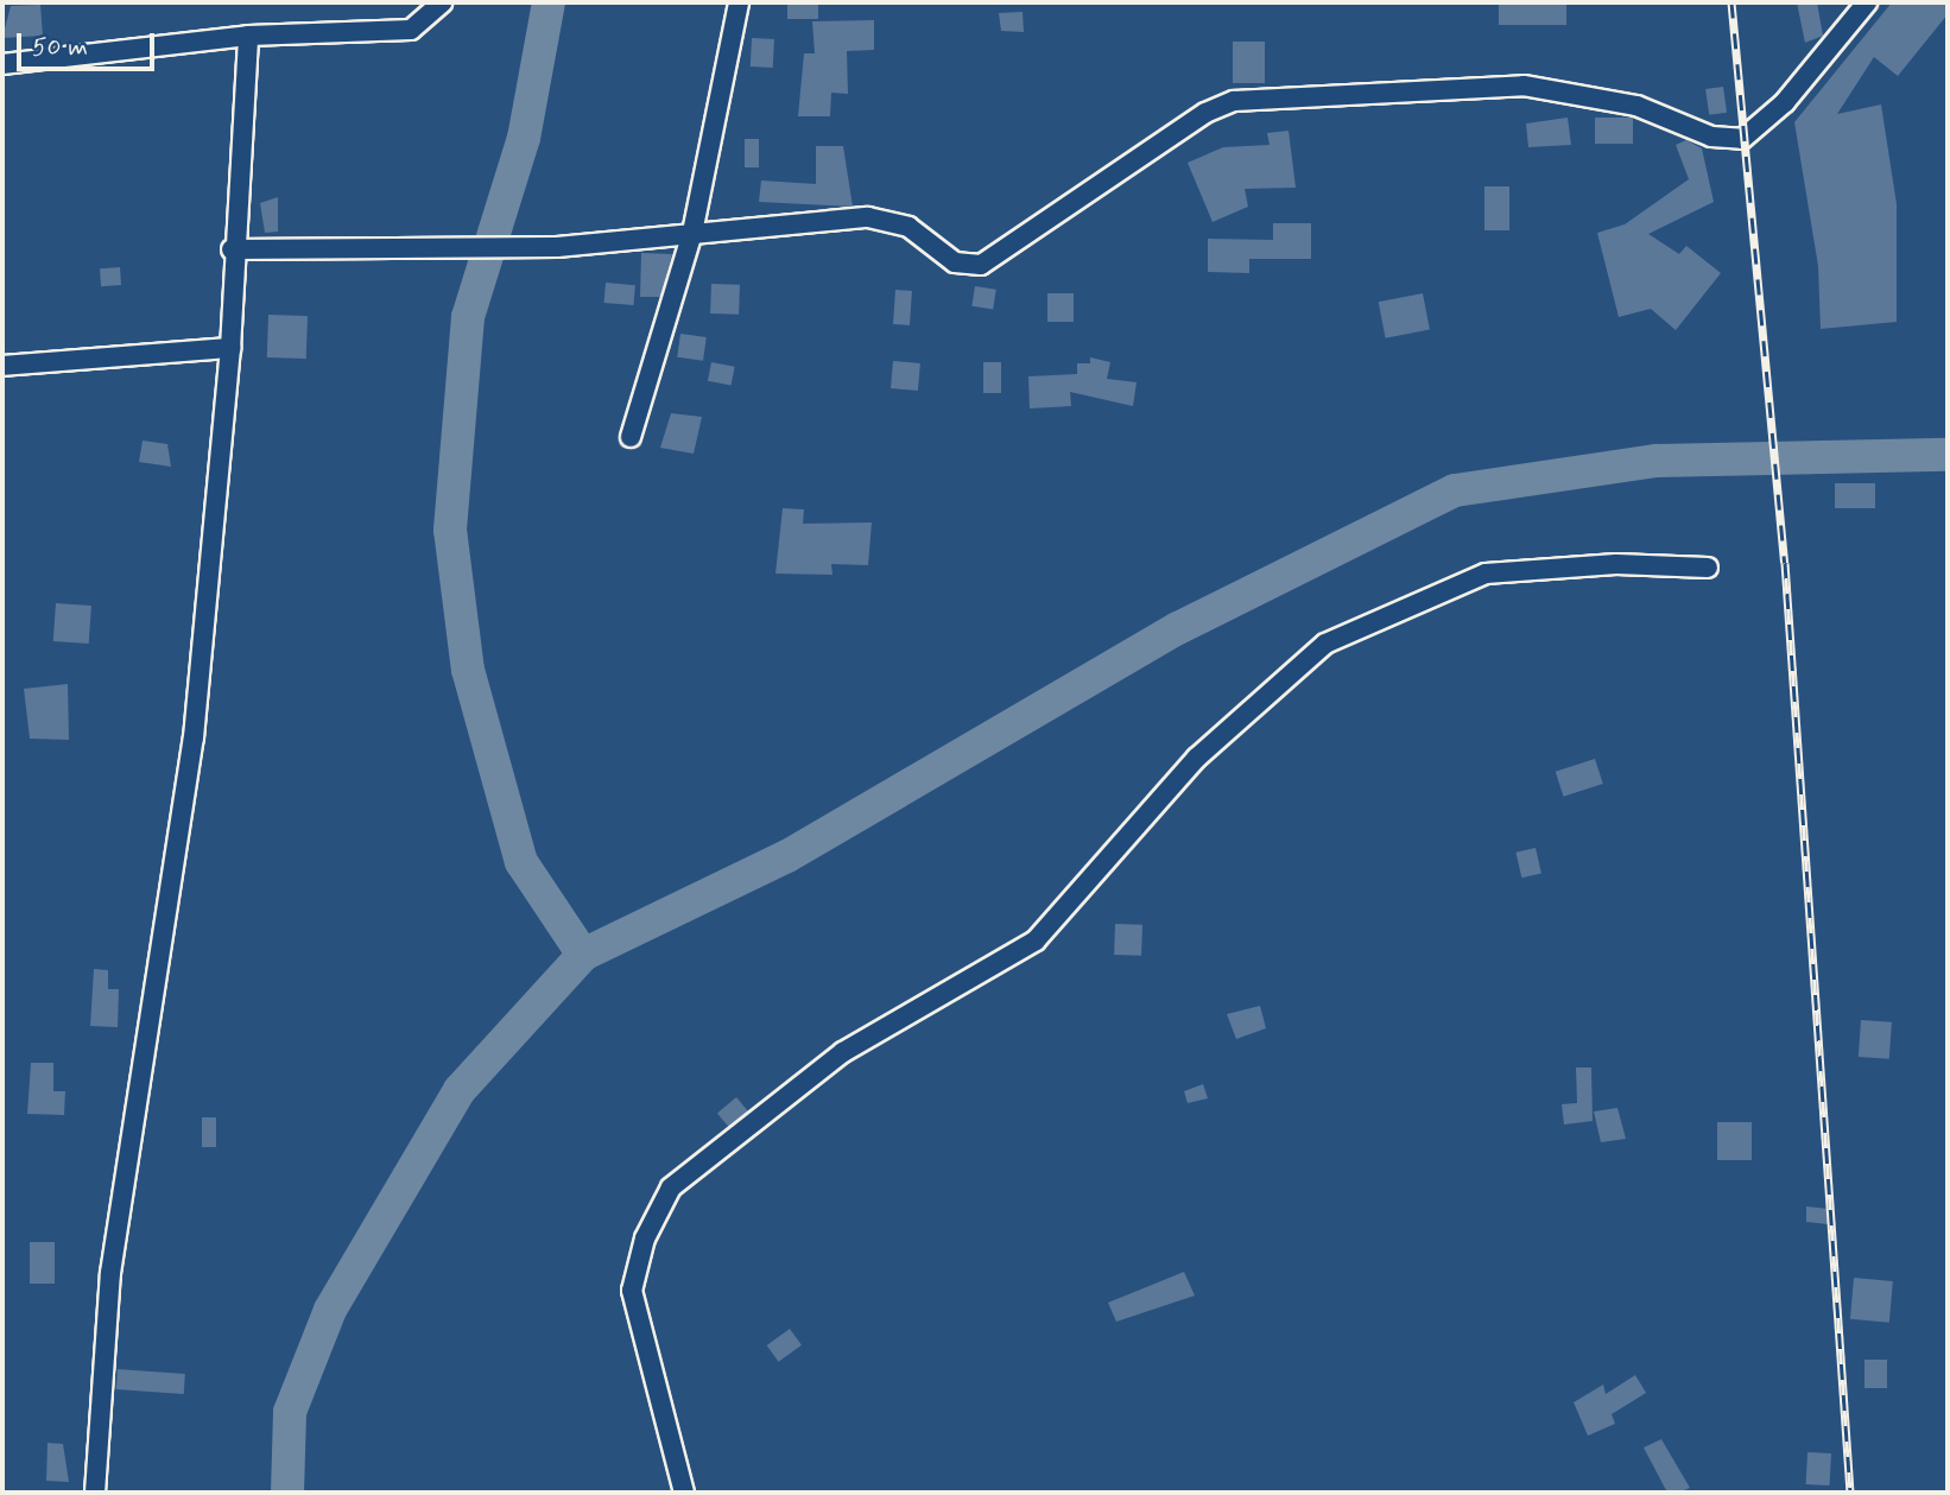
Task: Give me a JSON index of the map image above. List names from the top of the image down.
{
  "scale_bar": "50 m"
}
